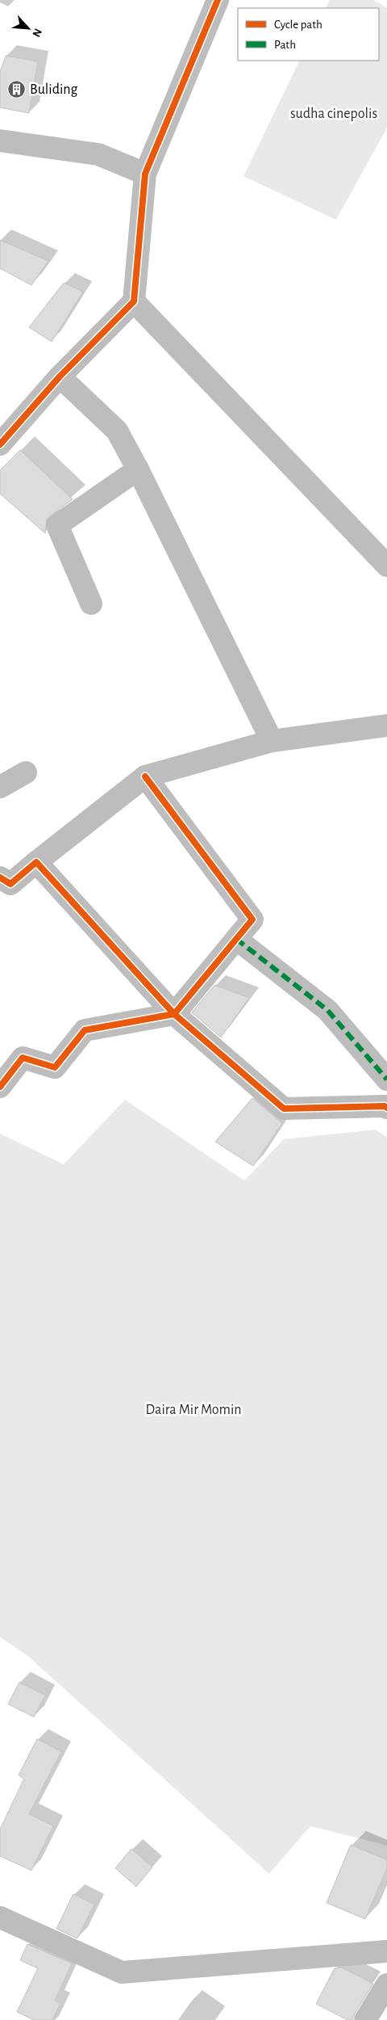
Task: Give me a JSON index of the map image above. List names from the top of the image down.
{
  "parks": ["sudha cinepolis", "Daira Mir Momin"],
  "places": {
    "building": ["Buliding"]
  },
  "legend": ["Cycle path", "Path"],
  "north": "bottom right"
}
